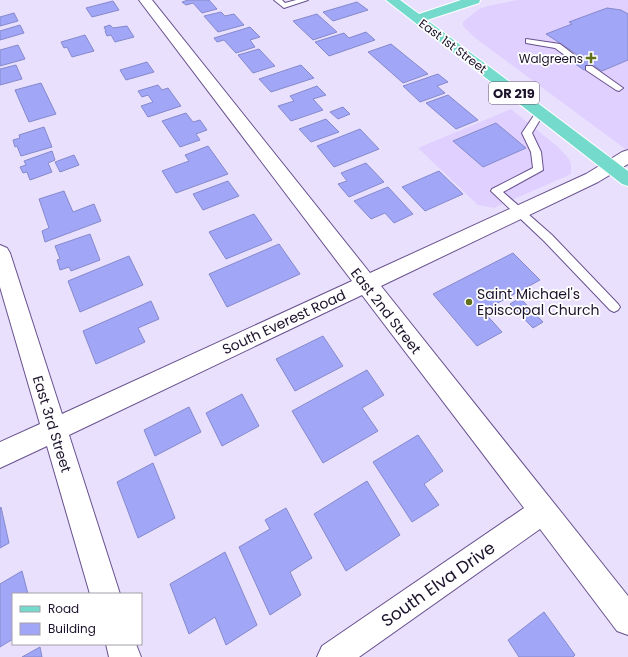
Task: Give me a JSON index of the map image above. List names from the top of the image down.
{
  "streets": {
    "main road": ["East 1st Street", "OR 219"],
    "street": [
      "East 2nd Street",
      "South Everest Road",
      "East 3rd Street",
      "South Elva Drive"
    ]
  },
  "crossings": [
    ["East 1st Street", "South Everest Road"],
    ["East 2nd Street", "South Everest Road"],
    ["East 2nd Street", "South Elva Drive"],
    ["South Everest Road", "East 3rd Street"]
  ],
  "places": {
    "health": ["Walgreens"],
    "other": ["Saint Michael's Episcopal Church"]
  },
  "legend": ["Road", "Building"]
}
